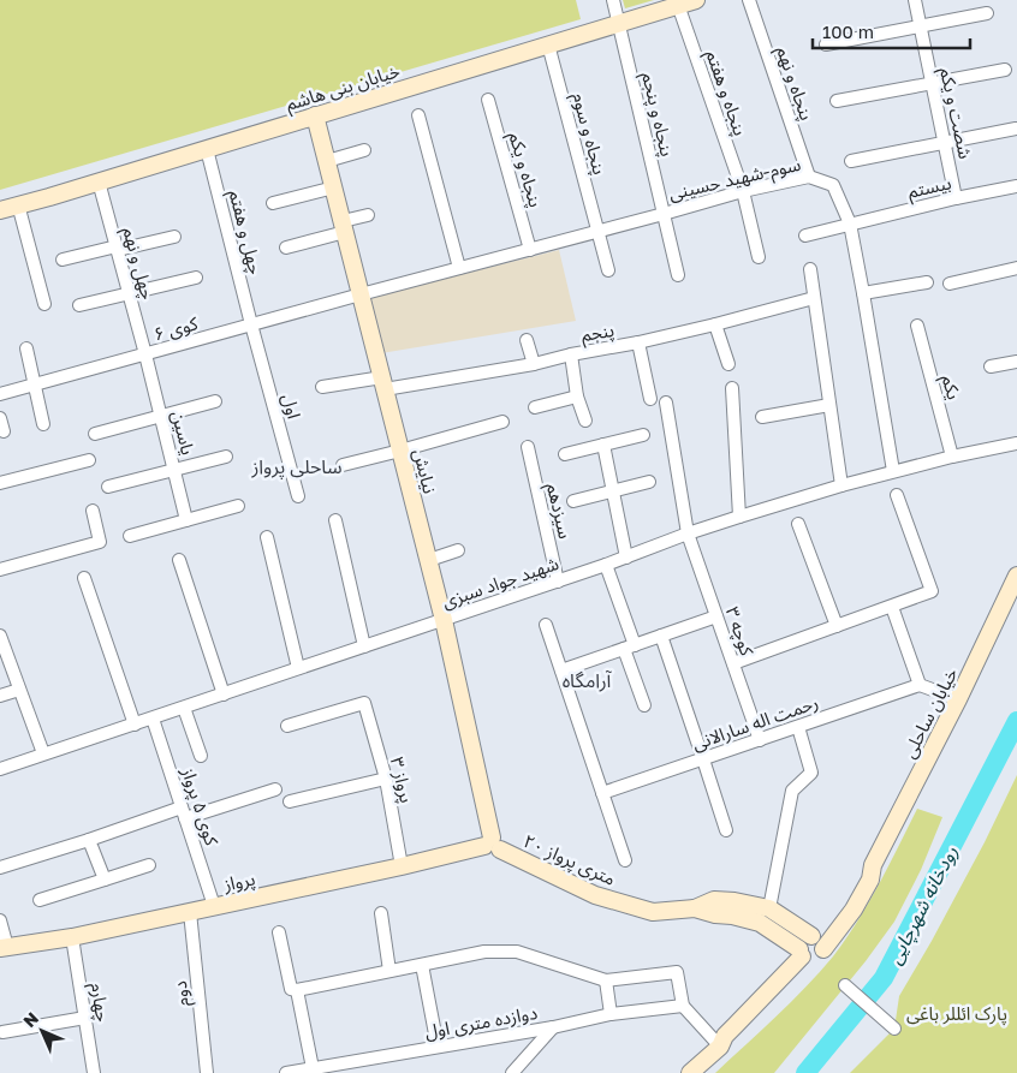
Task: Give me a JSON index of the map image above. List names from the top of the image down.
{
  "streets": {
    "street": [
      "پنجاه و نهم",
      "خیابان بنی هاشم",
      "پنجاه و هفتم",
      "شصت و یکم",
      "پنجاه و پنجم",
      "پنجاه و سوم",
      "پنجاه و یکم",
      "سوم-شهید حسینی",
      "بیستم",
      "چهل و هفتم",
      "چهل و نهم",
      "کوی ۶",
      "پنجم",
      "یکم",
      "اول",
      "یاسین",
      "نیایش",
      "سیزدهم",
      "شهید جواد سبزی",
      "کوچه ۳",
      "خیابان ساحلی",
      "رحمت اله سارالانی",
      "پرواز ۳",
      "کوی ۵ پرواز",
      "۲۰ متری پرواز",
      "پرواز",
      "دوم",
      "چهارم",
      "دوازده متری اول"
    ]
  },
  "crossings": [
    ["پنجاه و نهم", "سوم-شهید حسینی"],
    ["خیابان بنی هاشم", "پنجاه و هفتم"],
    ["خیابان بنی هاشم", "پنجاه و پنجم"],
    ["خیابان بنی هاشم", "پنجاه و سوم"],
    ["خیابان بنی هاشم", "چهل و هفتم"],
    ["خیابان بنی هاشم", "چهل و نهم"],
    ["خیابان بنی هاشم", "نیایش"],
    ["پنجاه و هفتم", "سوم-شهید حسینی"],
    ["شصت و یکم", "بیستم"],
    ["پنجاه و پنجم", "سوم-شهید حسینی"],
    ["پنجاه و سوم", "سوم-شهید حسینی"],
    ["پنجاه و یکم", "سوم-شهید حسینی"],
    ["سوم-شهید حسینی", "بیستم"],
    ["سوم-شهید حسینی", "کوی ۶"],
    ["سوم-شهید حسینی", "نیایش"],
    ["سوم-شهید حسینی", "شهید جواد سبزی"],
    ["چهل و هفتم", "کوی ۶"],
    ["چهل و هفتم", "اول"],
    ["چهل و نهم", "کوی ۶"],
    ["چهل و نهم", "یاسین"],
    ["کوی ۶", "اول"],
    ["کوی ۶", "یاسین"],
    ["کوی ۶", "نیایش"],
    ["پنجم", "نیایش"],
    ["یکم", "شهید جواد سبزی"],
    ["نیایش", "شهید جواد سبزی"],
    ["نیایش", "۲۰ متری پرواز"],
    ["نیایش", "پرواز"],
    ["سیزدهم", "شهید جواد سبزی"],
    ["شهید جواد سبزی", "کوچه ۳"],
    ["شهید جواد سبزی", "کوی ۵ پرواز"],
    ["کوچه ۳", "رحمت اله سارالانی"],
    ["خیابان ساحلی", "۲۰ متری پرواز"],
    ["پرواز ۳", "پرواز"],
    ["کوی ۵ پرواز", "پرواز"],
    ["۲۰ متری پرواز", "پرواز"],
    ["پرواز", "دوم"],
    ["پرواز", "چهارم"]
  ],
  "districts": ["ساحلی پرواز", "آرامگاه"],
  "water": ["رودخانه شهرچایی"],
  "parks": ["پارک ائللر باغی"],
  "scale_bar": "100 m",
  "north": "top left"
}
